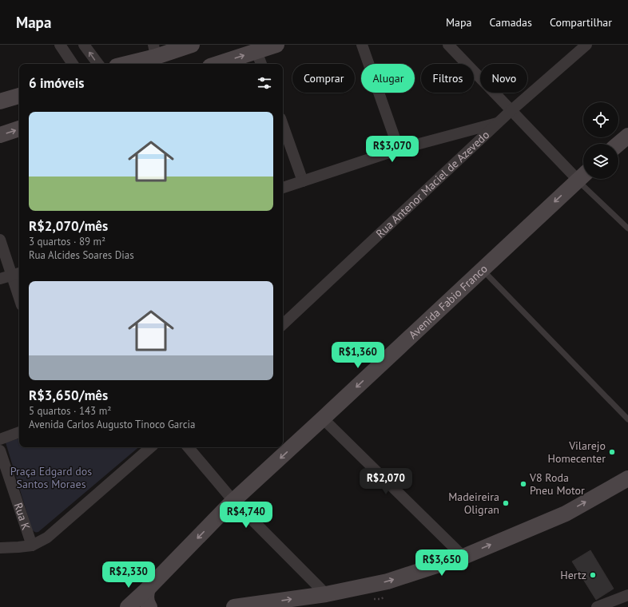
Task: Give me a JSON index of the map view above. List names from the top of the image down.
{
  "streets": {
    "main road": ["Avenida Fabio Franco"],
    "street": ["Rua Antenor Maciel de Azevedo", "Rua K"]
  },
  "one_way": ["Avenida Fabio Franco"],
  "parks": ["Praça Edgard dos Santos Moraes"],
  "places": [
    "Vilarejo Homecenter",
    "V8 Roda Pneu Motor",
    "Madeireira Oligran",
    "Hertz"
  ],
  "page": {
    "header": "Mapa",
    "nav": ["Mapa", "Camadas", "Compartilhar"],
    "chip": [
      "Comprar",
      "Alugar",
      "Filtros",
      "Novo"
    ],
    "heading": "6 imóveis",
    "list": [
      {
        "name": "R$2,070/mês",
        "note": "3 quartos · 89 m² · Rua Alcides Soares Dias"
      },
      {
        "name": "R$3,650/mês",
        "note": "5 quartos · 143 m² · Avenida Carlos Augusto Tinoco Garcia"
      }
    ],
    "price": [
      "R$3,070",
      "R$1,360",
      "R$2,070",
      "R$4,740",
      "R$3,650",
      "R$2,330"
    ]
  }
}
